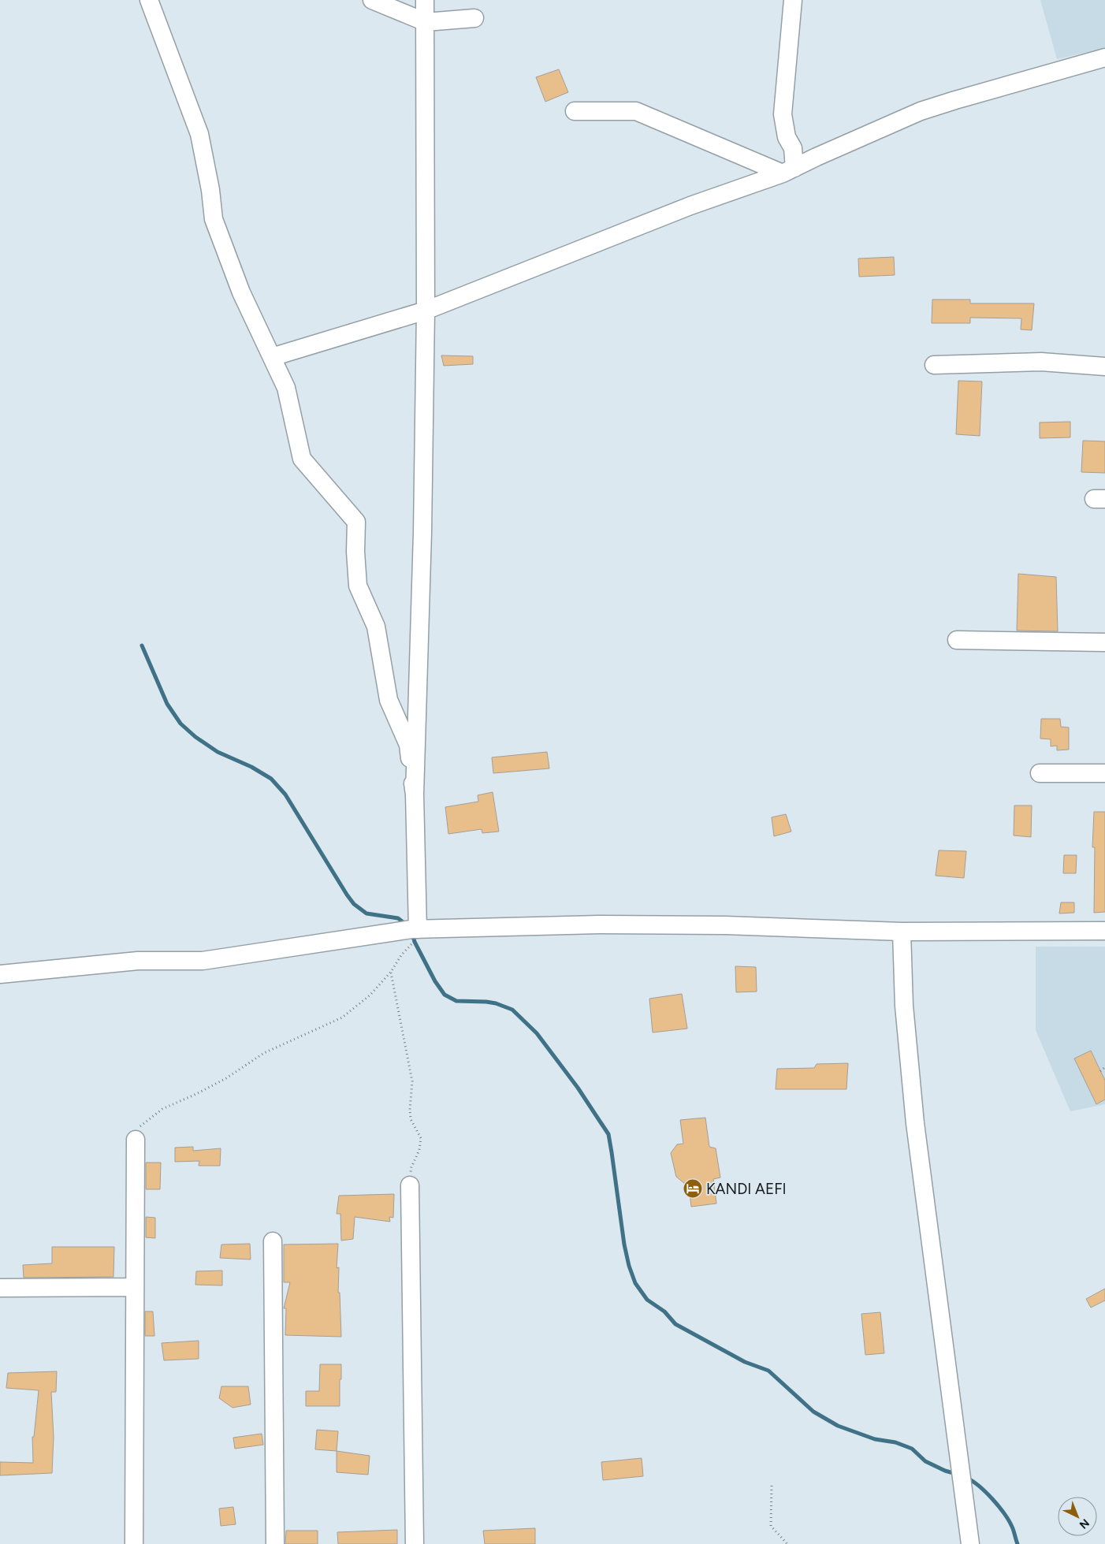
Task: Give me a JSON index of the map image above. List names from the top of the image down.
{
  "places": {
    "hotel": ["KANDI AEFI"]
  },
  "north": "bottom right"
}
